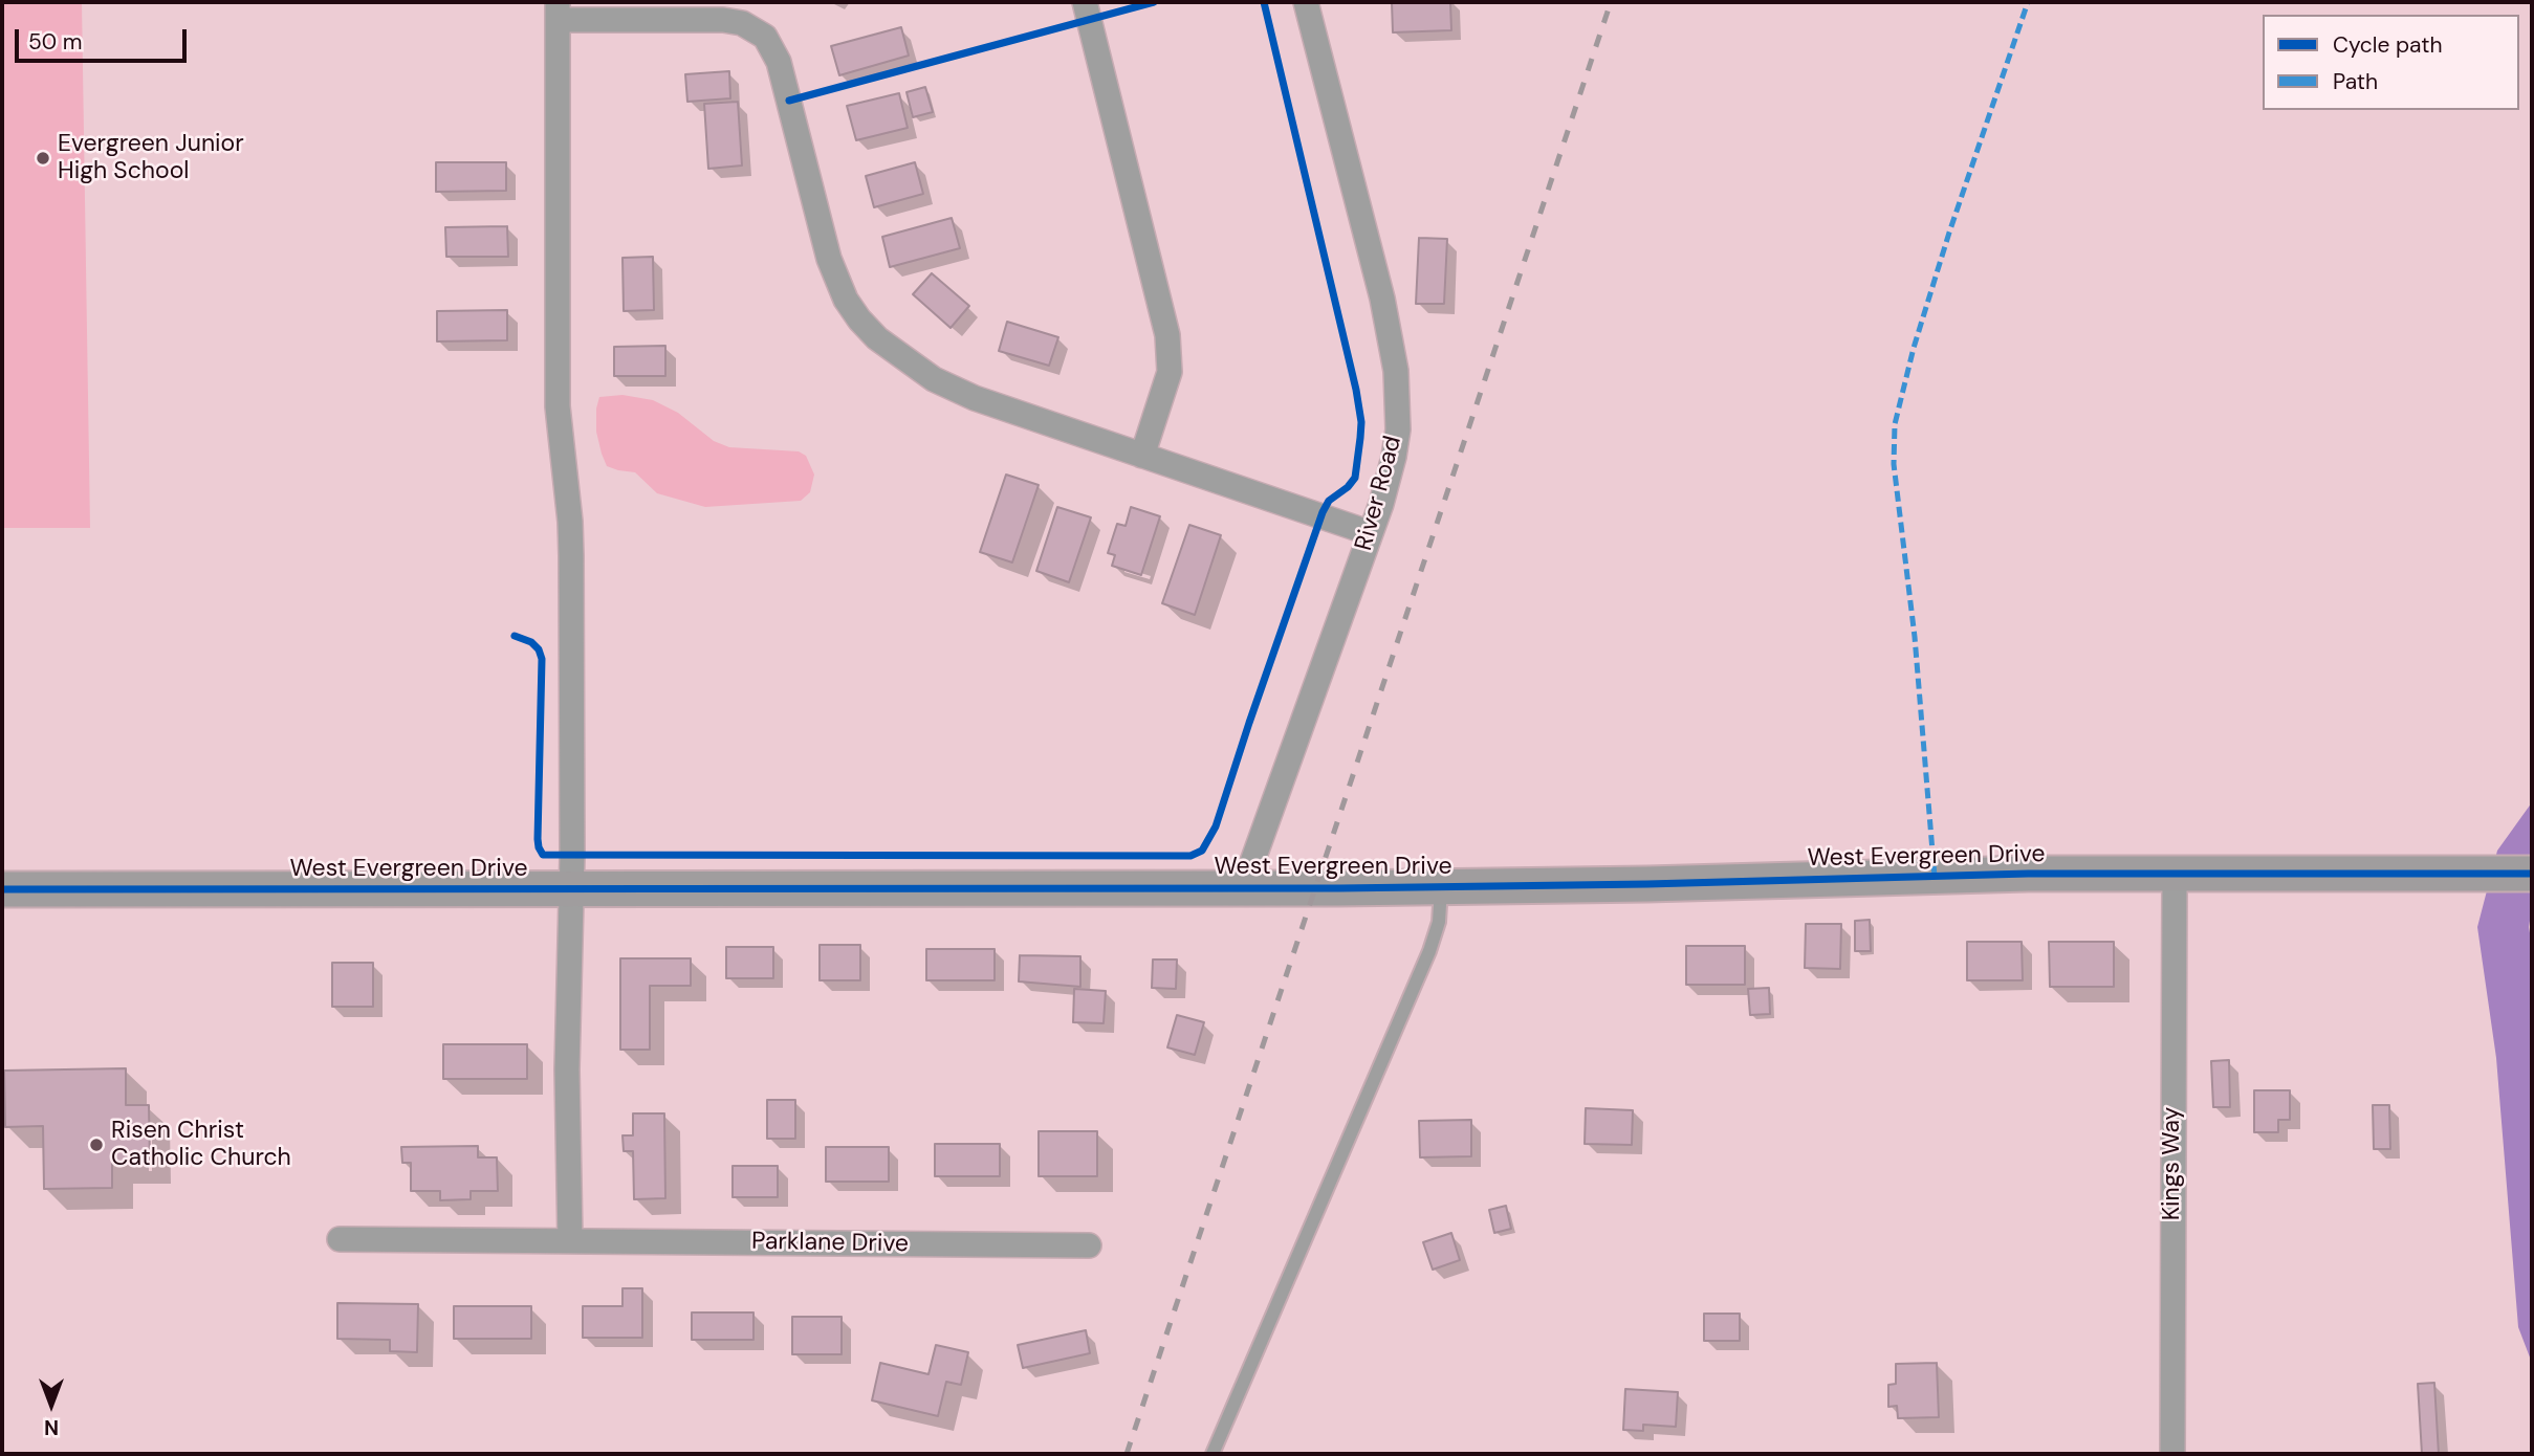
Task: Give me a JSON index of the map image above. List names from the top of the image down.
{
  "streets": {
    "street": [
      "River Road",
      "West Evergreen Drive",
      "Kings Way",
      "Parklane Drive"
    ]
  },
  "crossings": [
    ["River Road", "West Evergreen Drive"],
    ["West Evergreen Drive", "Kings Way"]
  ],
  "places": ["Evergreen Junior High School", "Risen Christ Catholic Church"],
  "legend": ["Cycle path", "Path"],
  "scale_bar": "50 m",
  "north": "bottom"
}
